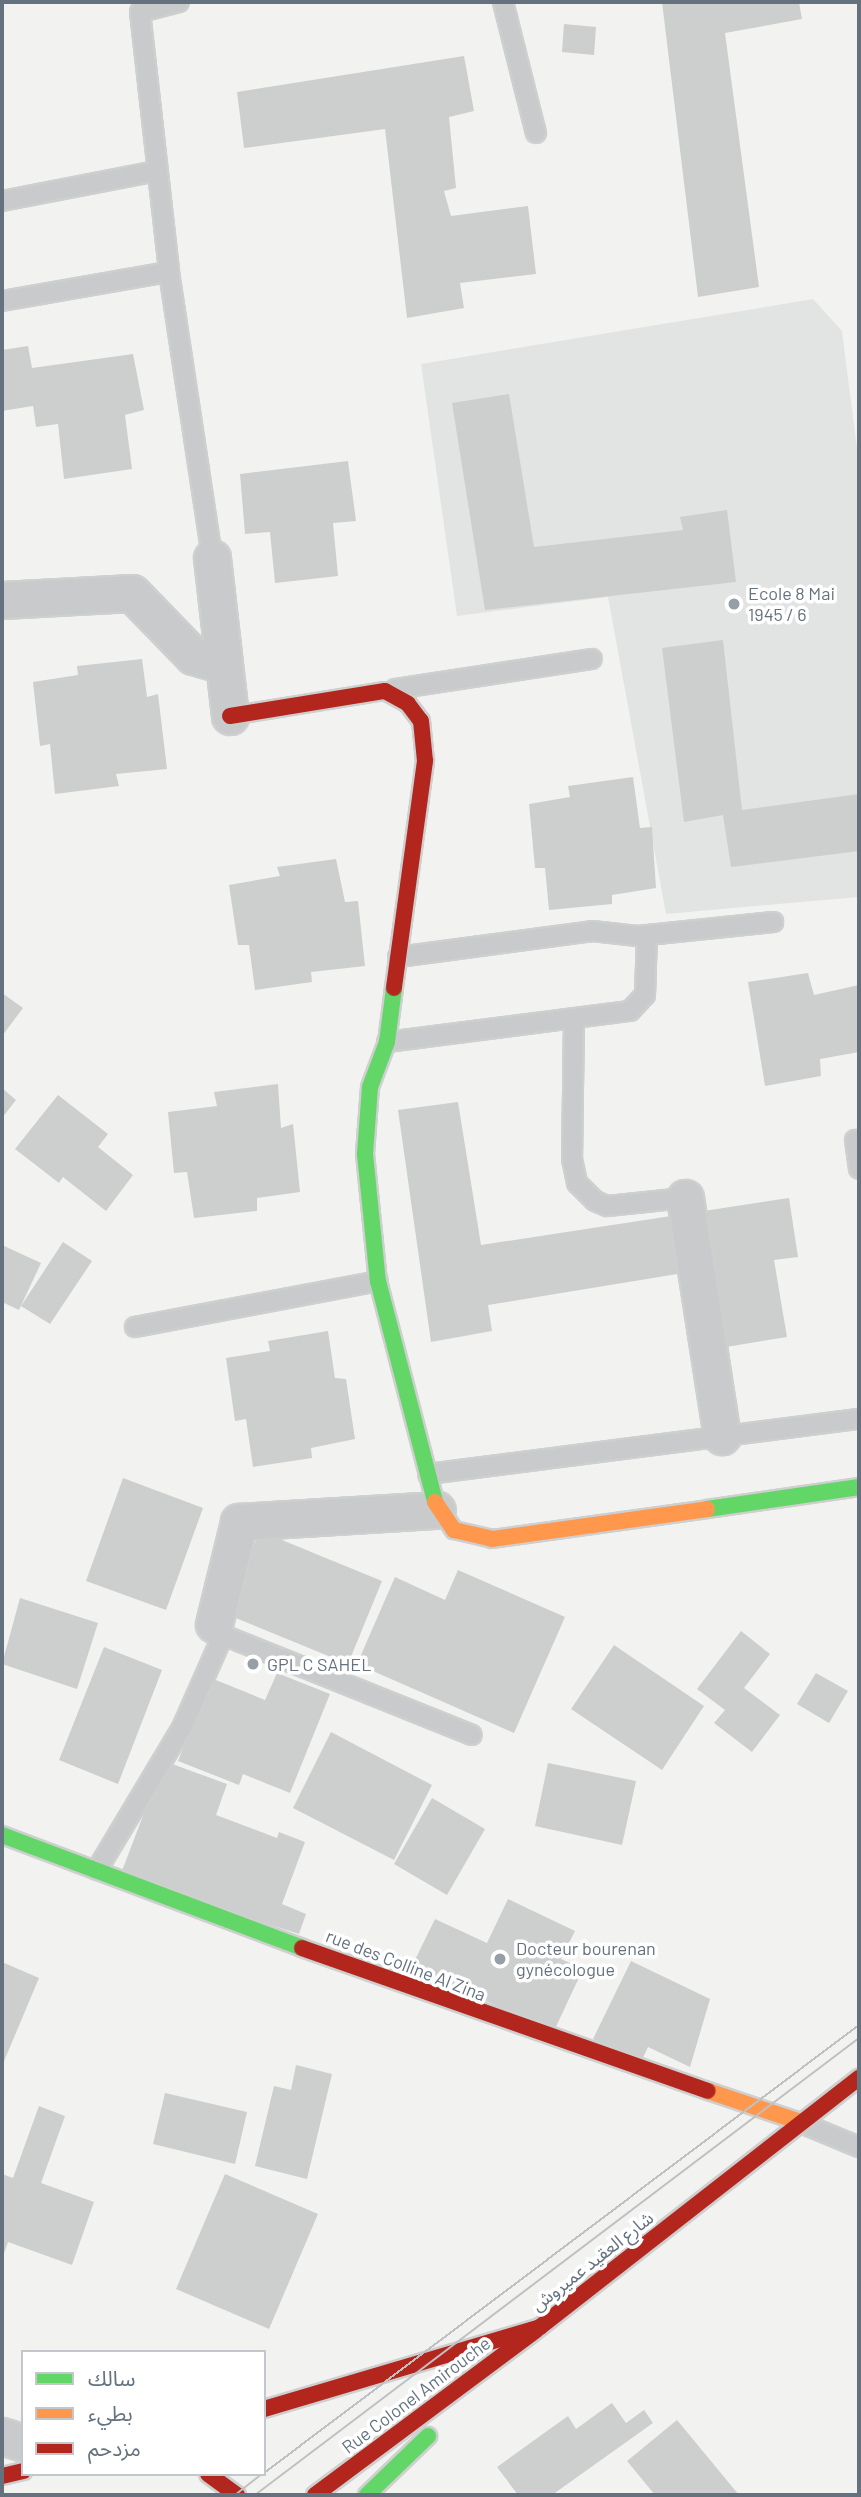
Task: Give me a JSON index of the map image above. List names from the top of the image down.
{
  "streets": {
    "main road": ["rue des Colline Al Zina", "شارع العقيد عميروش", "Rue Colonel Amirouche"]
  },
  "crossings": [
    ["rue des Colline Al Zina", "شارع العقيد عميروش"],
    ["شارع العقيد عميروش", "Rue Colonel Amirouche"]
  ],
  "places": ["Ecole 8 Mai 1945 / 6", "GPL C SAHEL", "Docteur bourenan gynécologue"],
  "legend": ["سالك", "بطيء", "مزدحم"]
}
